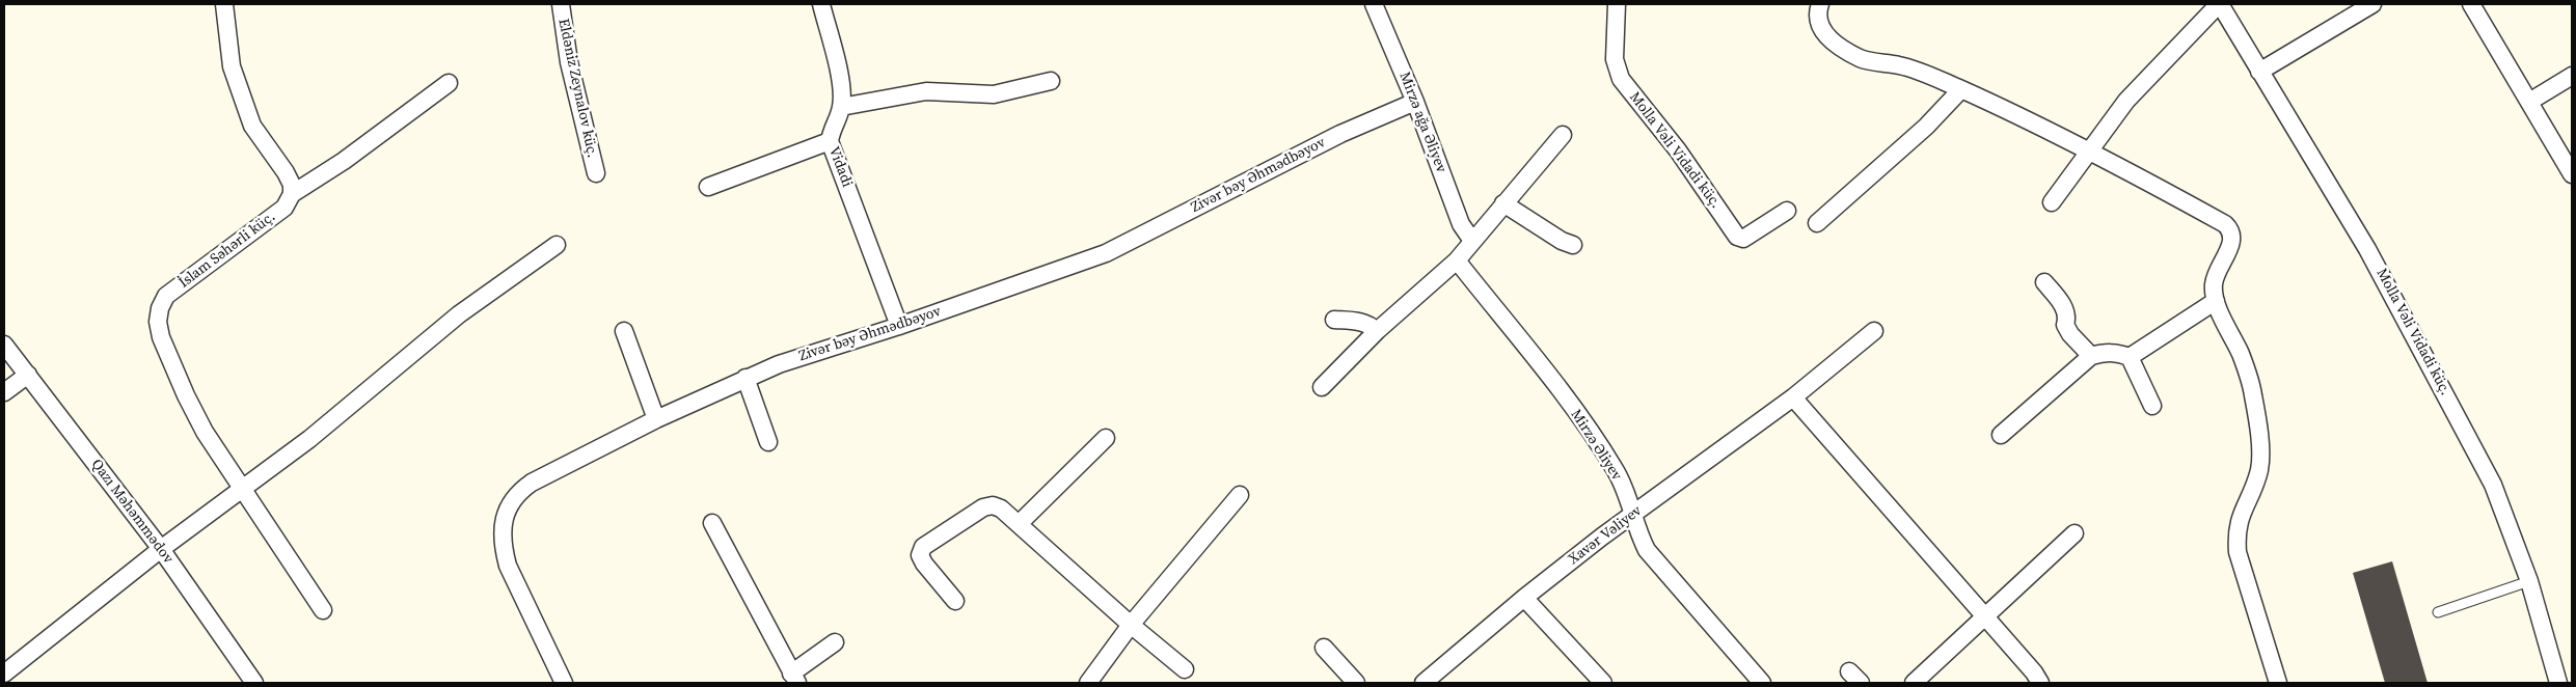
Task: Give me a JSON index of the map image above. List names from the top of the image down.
{
  "streets": {
    "street": [
      "Eldəniz Zeynalov küç.",
      "Mirzə ağa Əliyev",
      "Molla Vəli Vidadi küç.",
      "Vidadi",
      "Zivər bəy Əhmədbəyov",
      "İslam Səhərli küç.",
      "Mirzə Əliyev",
      "Qazı Məhəmmədov",
      "Xavər Vəliyev"
    ]
  },
  "crossings": [
    ["Mirzə ağa Əliyev", "Zivər bəy Əhmədbəyov"],
    ["Vidadi", "Zivər bəy Əhmədbəyov"],
    ["Mirzə Əliyev", "Xavər Vəliyev"]
  ]
}
